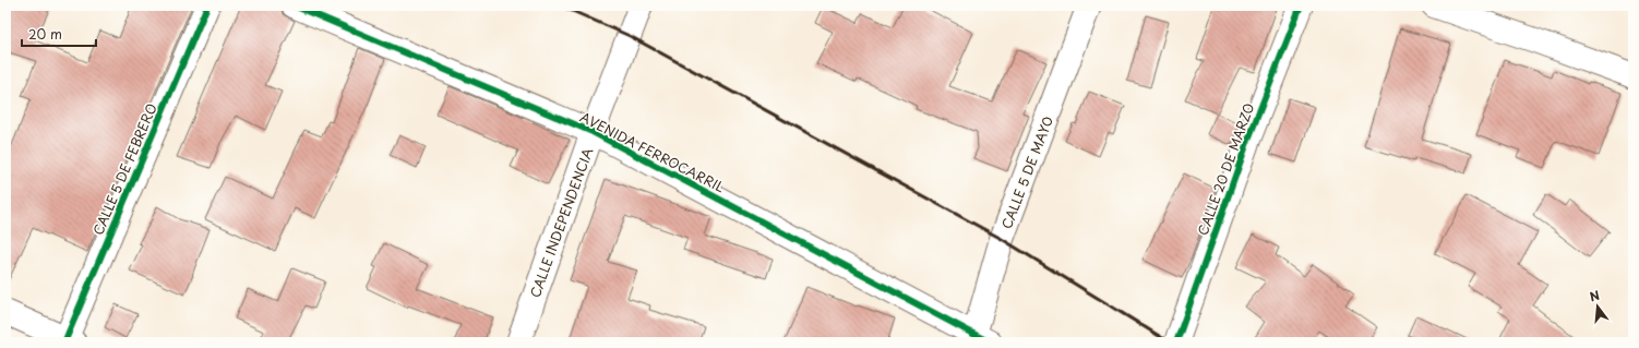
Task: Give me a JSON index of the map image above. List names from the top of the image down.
{
  "streets": {
    "street": [
      "AVENIDA FERROCARRIL",
      "CALLE 5 DE FEBRERO",
      "CALLE 20 DE MARZO",
      "CALLE 5 DE MAYO",
      "CALLE INDEPENDENCIA"
    ]
  },
  "crossings": [
    ["AVENIDA FERROCARRIL", "CALLE 5 DE MAYO"],
    ["AVENIDA FERROCARRIL", "CALLE INDEPENDENCIA"]
  ],
  "scale_bar": "20 m",
  "north": "top"
}
